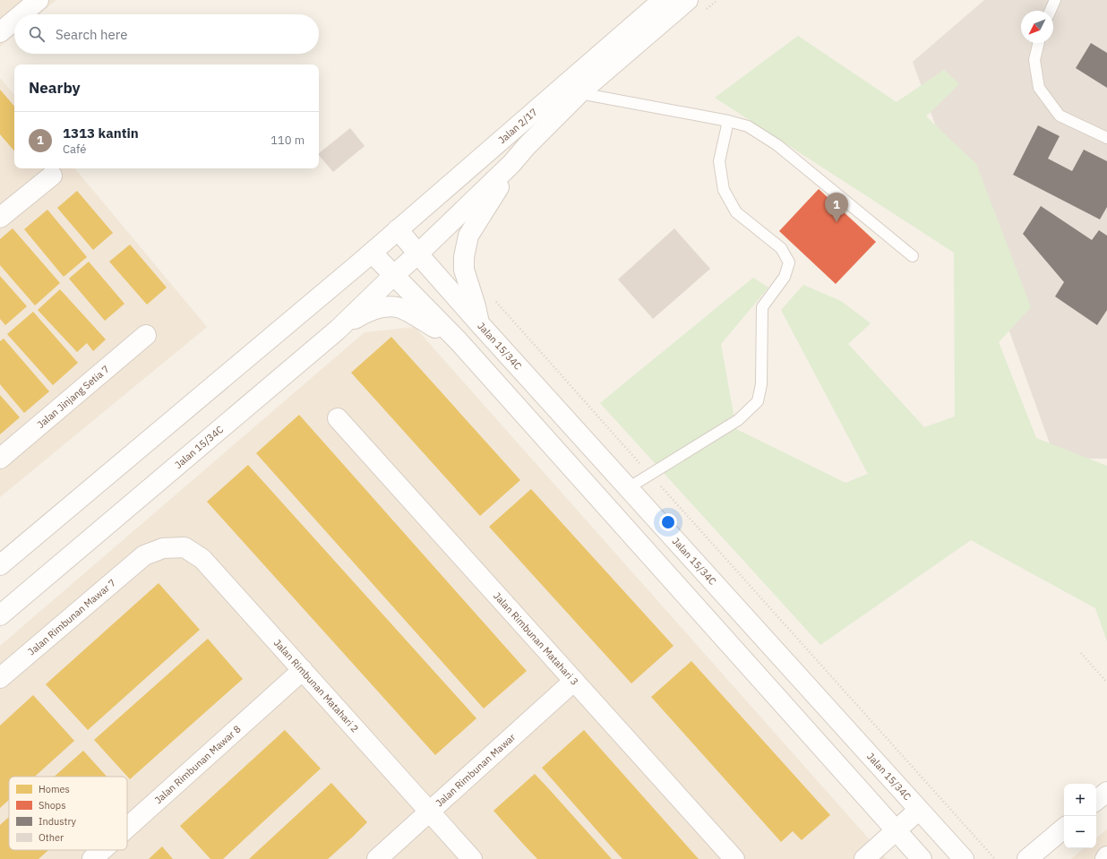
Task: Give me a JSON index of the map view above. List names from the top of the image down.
{
  "streets": {
    "street": [
      "Jalan 2/17",
      "Jalan 15/34C",
      "Jalan Jinjang Setia 7",
      "Jalan Rimbunan Mawar 7",
      "Jalan Rimbunan Matahari 3",
      "Jalan Rimbunan Matahari 2",
      "Jalan Rimbunan Mawar 8",
      "Jalan Rimbunan Mawar"
    ]
  },
  "crossings": [
    ["Jalan 2/17", "Jalan 15/34C"],
    ["Jalan Rimbunan Mawar 7", "Jalan Rimbunan Matahari 2"],
    ["Jalan Rimbunan Matahari 3", "Jalan Rimbunan Mawar"],
    ["Jalan Rimbunan Matahari 2", "Jalan Rimbunan Mawar 8"],
    ["Jalan Rimbunan Matahari 2", "Jalan Rimbunan Mawar"]
  ],
  "legend": [
    "Homes",
    "Shops",
    "Industry",
    "Other"
  ],
  "north": "bottom left",
  "page": {
    "search": "Search here",
    "heading": "Nearby",
    "list": [
      {
        "mark": "1",
        "name": "1313 kantin",
        "note": "Café",
        "value": "110 m"
      }
    ],
    "pins": "1",
    "map_buttons": ["+", "−"]
  }
}
